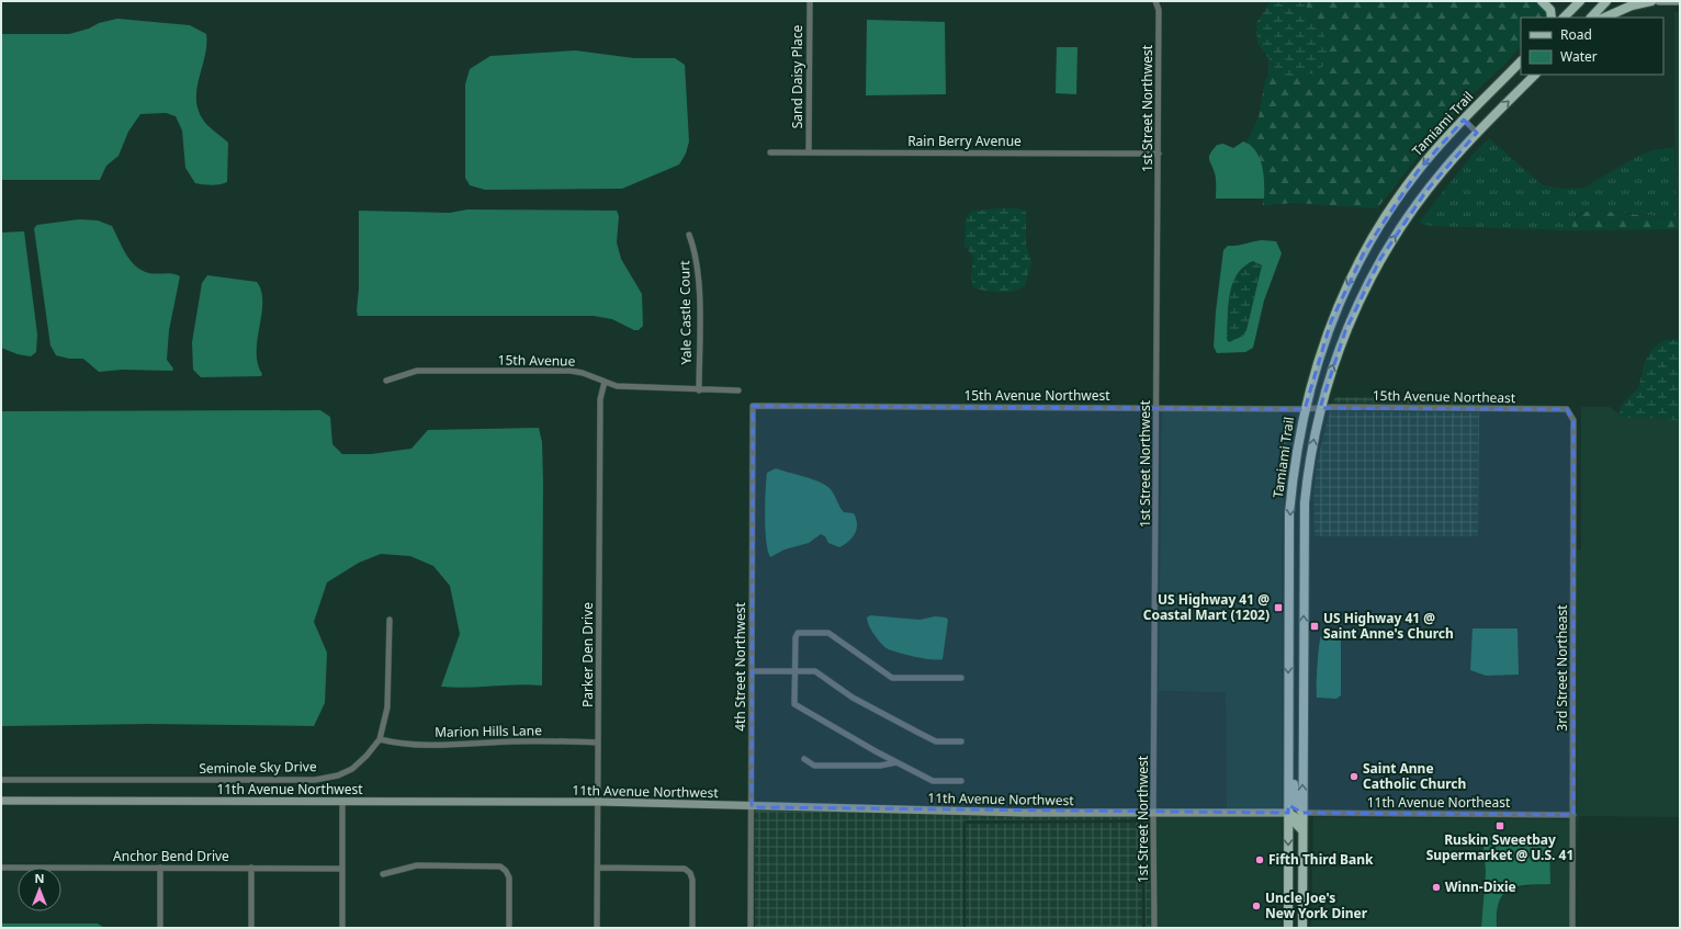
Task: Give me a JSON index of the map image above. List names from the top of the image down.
{
  "streets": {
    "main road": ["Tamiami Trail"],
    "street": [
      "Sand Daisy Place",
      "1st Street Northwest",
      "Rain Berry Avenue",
      "Yale Castle Court",
      "15th Avenue",
      "15th Avenue Northwest",
      "15th Avenue Northeast",
      "Parker Den Drive",
      "4th Street Northwest",
      "3rd Street Northeast",
      "Marion Hills Lane",
      "Seminole Sky Drive",
      "11th Avenue Northwest",
      "11th Avenue Northeast",
      "Anchor Bend Drive"
    ]
  },
  "crossings": [
    ["Sand Daisy Place", "Rain Berry Avenue"],
    ["1st Street Northwest", "Rain Berry Avenue"],
    ["1st Street Northwest", "15th Avenue Northwest"],
    ["1st Street Northwest", "11th Avenue Northwest"],
    ["Tamiami Trail", "15th Avenue Northwest"],
    ["Tamiami Trail", "15th Avenue Northeast"],
    ["Tamiami Trail", "11th Avenue Northwest"],
    ["Tamiami Trail", "11th Avenue Northeast"],
    ["Yale Castle Court", "15th Avenue"],
    ["15th Avenue", "Parker Den Drive"],
    ["15th Avenue Northwest", "15th Avenue Northeast"],
    ["15th Avenue Northwest", "4th Street Northwest"],
    ["15th Avenue Northeast", "3rd Street Northeast"],
    ["Parker Den Drive", "Marion Hills Lane"],
    ["Parker Den Drive", "11th Avenue Northwest"],
    ["4th Street Northwest", "11th Avenue Northwest"],
    ["3rd Street Northeast", "11th Avenue Northeast"],
    ["Marion Hills Lane", "Seminole Sky Drive"]
  ],
  "places": {
    "transit": ["US Highway 41 @ Coastal Mart (1202)", "US Highway 41 @ Saint Anne's Church", "Ruskin Sweetbay Supermarket @ U.S. 41"],
    "other": [
      "Saint Anne Catholic Church",
      "Fifth Third Bank",
      "Winn-Dixie",
      "Uncle Joe's New York Diner"
    ]
  },
  "legend": ["Road", "Water"],
  "north": "top"
}
